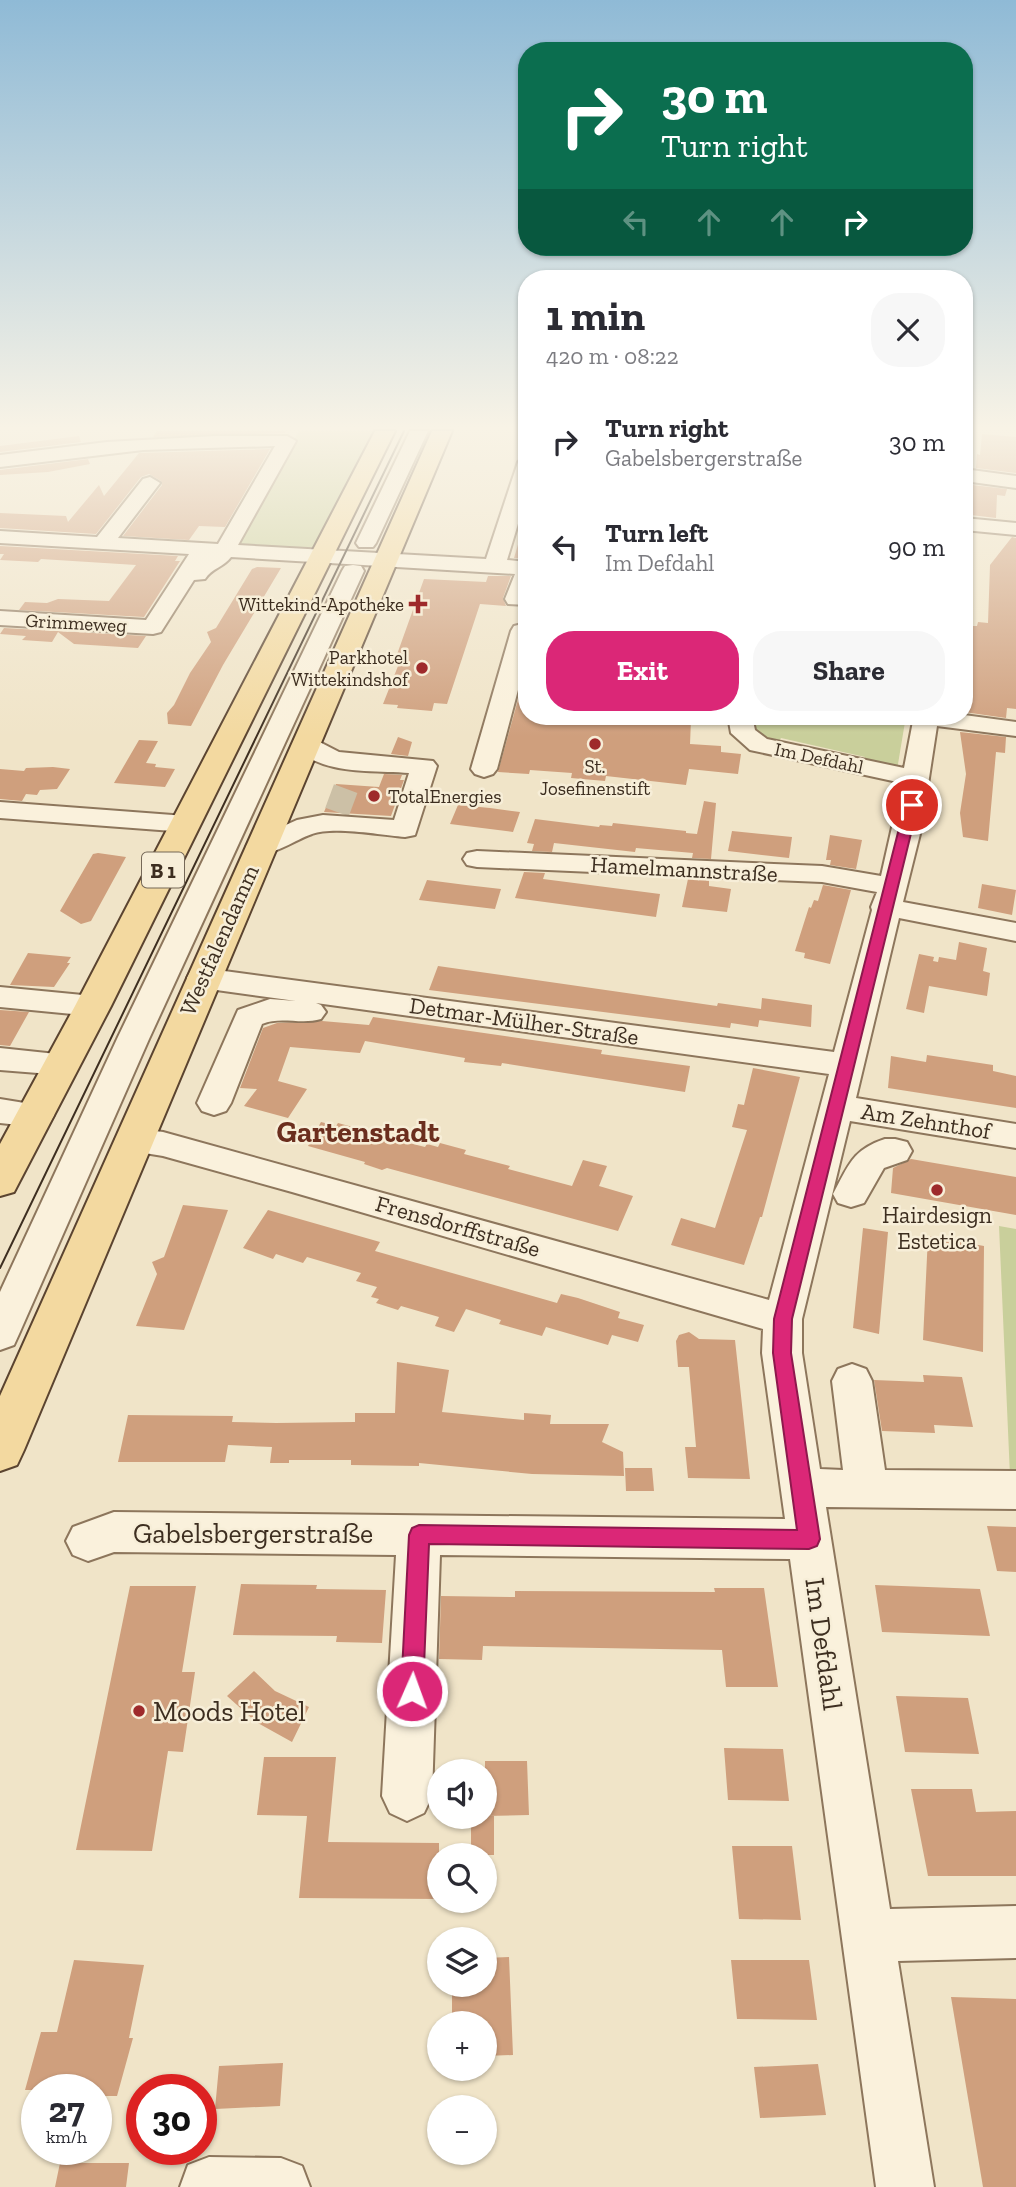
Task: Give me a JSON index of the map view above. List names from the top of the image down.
{
  "streets": {
    "main road": ["B 1", "Westfalendamm"],
    "street": [
      "Grimmeweg",
      "Im Defdahl",
      "Hamelmannstraße",
      "Detmar-Mülher-Straße",
      "Am Zehnthof",
      "Frensdorffstraße",
      "Gabelsbergerstraße"
    ]
  },
  "crossings": [
    ["Im Defdahl", "Hamelmannstraße"],
    ["Im Defdahl", "Detmar-Mülher-Straße"],
    ["Im Defdahl", "Am Zehnthof"],
    ["Im Defdahl", "Frensdorffstraße"],
    ["Im Defdahl", "Gabelsbergerstraße"],
    ["Westfalendamm", "Detmar-Mülher-Straße"],
    ["Westfalendamm", "Frensdorffstraße"]
  ],
  "districts": ["Gartenstadt"],
  "places": {
    "health": ["Wittekind-Apotheke"],
    "other": [
      "Parkhotel Wittekindshof",
      "St. Josefinenstift",
      "TotalEnergies",
      "Hairdesign Estetica",
      "Moods Hotel"
    ]
  },
  "page": {
    "turn": ["30 m", "Turn right"],
    "heading": ["1 min", "420 m · 08:22"],
    "list": [
      {
        "name": "Turn right",
        "note": "Gabelsbergerstraße",
        "value": "30 m"
      },
      {
        "name": "Turn left",
        "note": "Im Defdahl",
        "value": "90 m"
      }
    ],
    "buttons": ["Exit", "Share"],
    "map_buttons": ["+", "−"],
    "speed": "27 km/h",
    "limit": "30"
  }
}
